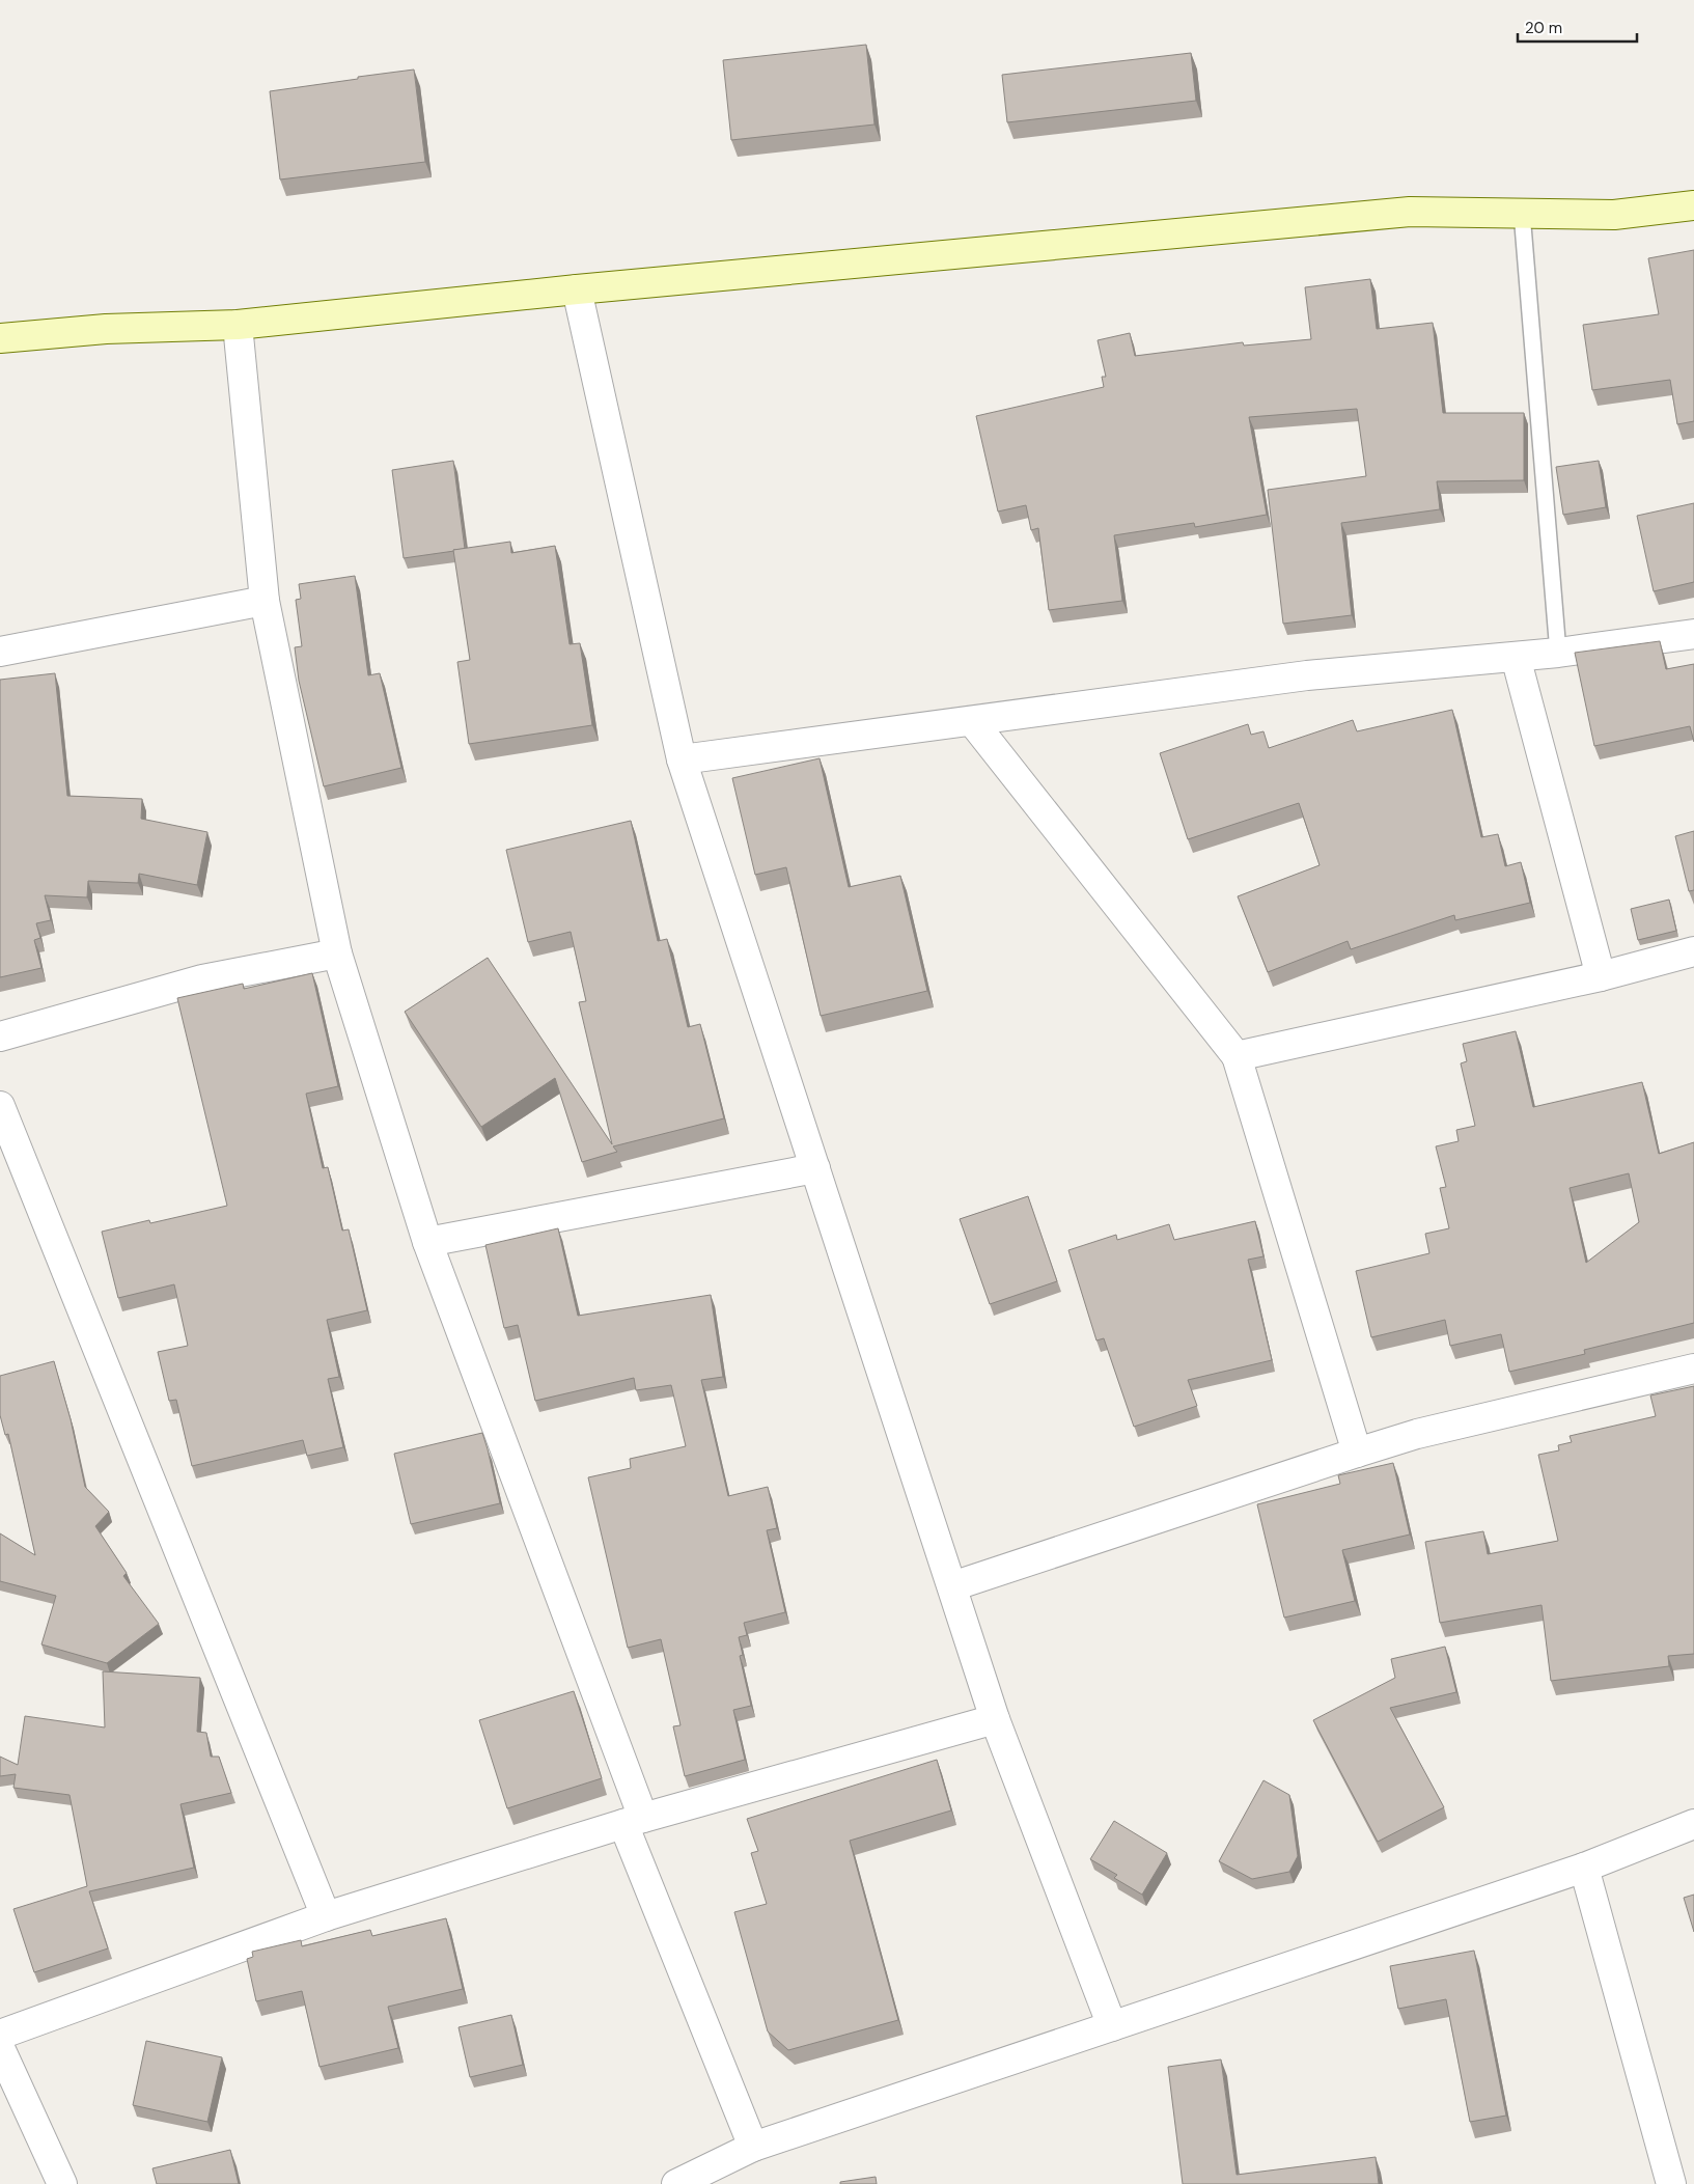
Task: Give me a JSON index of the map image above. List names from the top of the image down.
{
  "scale_bar": "20 m"
}
